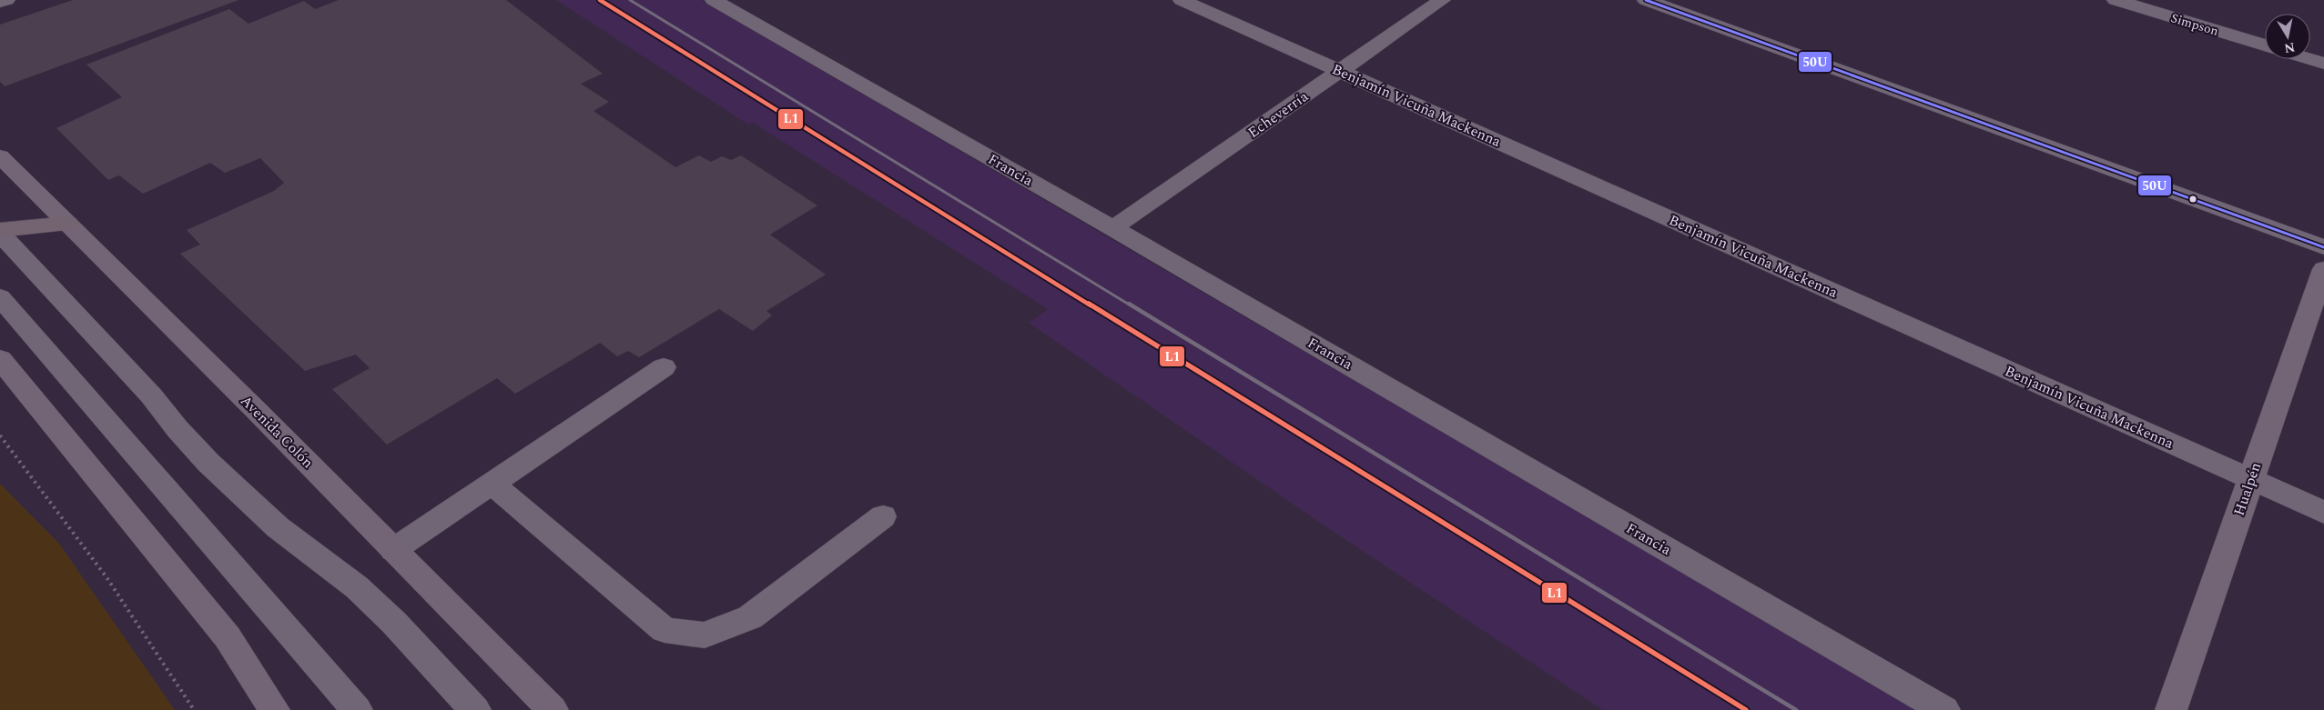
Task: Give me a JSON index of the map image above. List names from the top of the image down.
{
  "streets": {
    "main road": ["Avenida Colón", "Hualpén"],
    "street": [
      "Simpson",
      "Benjamín Vicuña Mackenna",
      "Echeverría",
      "Francia"
    ]
  },
  "crossings": [
    ["Benjamín Vicuña Mackenna", "Echeverría"],
    ["Benjamín Vicuña Mackenna", "Hualpén"],
    ["Echeverría", "Francia"]
  ],
  "lines": ["transit line L1", "transit line 50U"],
  "north": "bottom"
}
